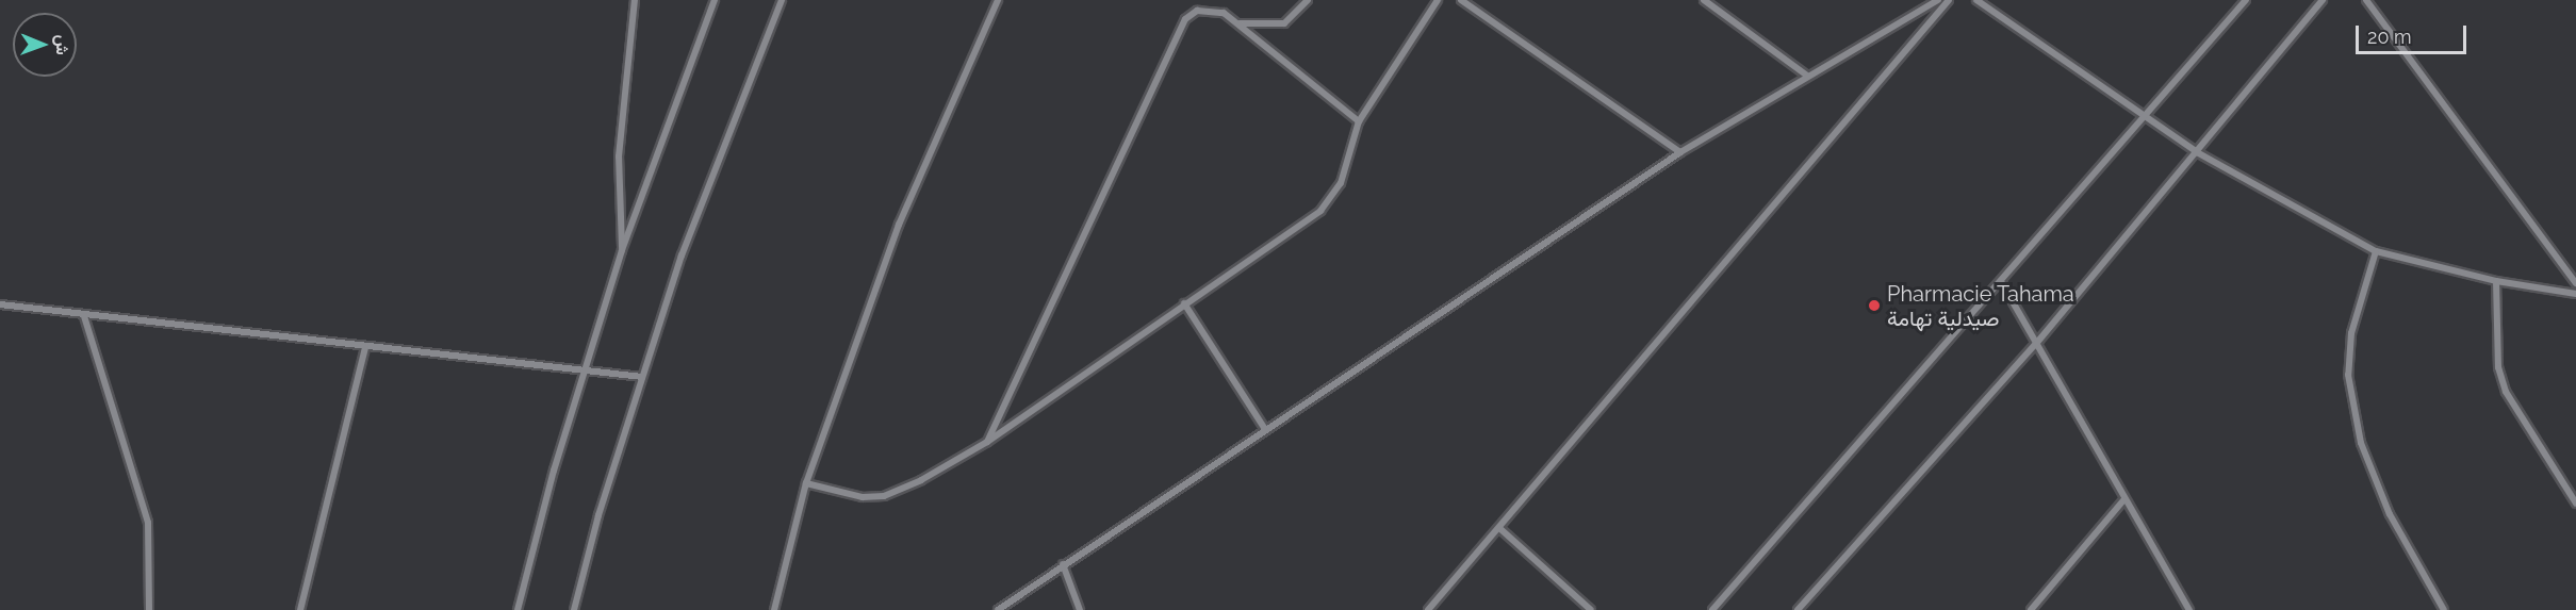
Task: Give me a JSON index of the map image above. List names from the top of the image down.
{
  "places": ["Pharmacie Tahama صيدلية تهامة"],
  "scale_bar": "20 m",
  "north": "right"
}
